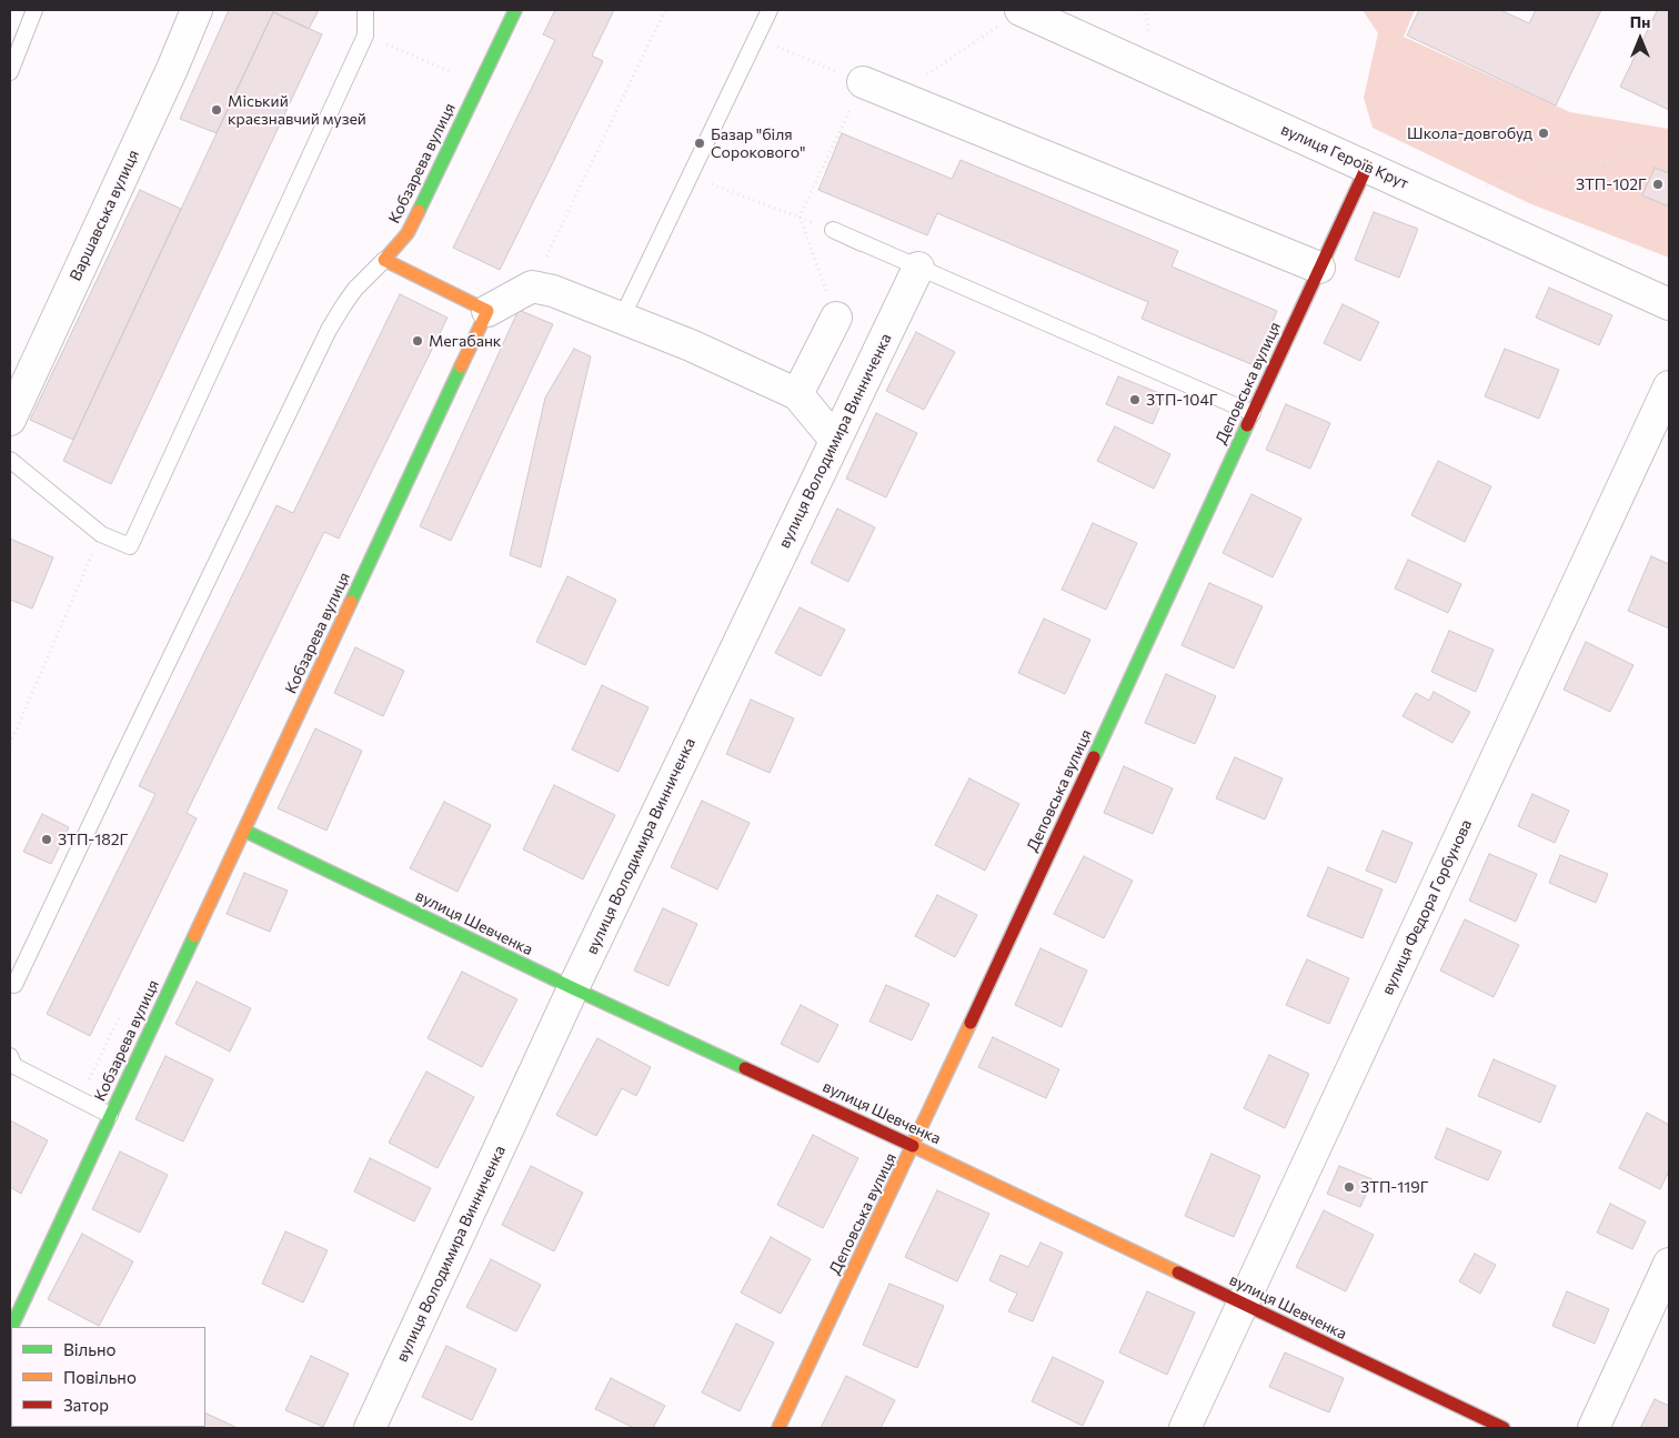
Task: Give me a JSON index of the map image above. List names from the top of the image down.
{
  "streets": {
    "street": [
      "вулиця Героїв Крут",
      "Кобзарева вулиця",
      "Варшавська вулиця",
      "Деповська вулиця",
      "вулиця Володимира Винниченка",
      "вулиця Федора Горбунова",
      "вулиця Шевченка"
    ]
  },
  "crossings": [
    ["вулиця Героїв Крут", "Деповська вулиця"],
    ["Кобзарева вулиця", "вулиця Шевченка"],
    ["Деповська вулиця", "вулиця Шевченка"],
    ["вулиця Володимира Винниченка", "вулиця Шевченка"],
    ["вулиця Федора Горбунова", "вулиця Шевченка"]
  ],
  "places": [
    "Міський краєзнавчий музей",
    "Школа-довгобуд",
    "Базар \"біля Сорокового\"",
    "ЗТП-102Г",
    "Мегабанк",
    "ЗТП-104Г",
    "ЗТП-182Г",
    "ЗТП-119Г"
  ],
  "legend": ["Вільно", "Повільно", "Затор"],
  "north": "top"
}
